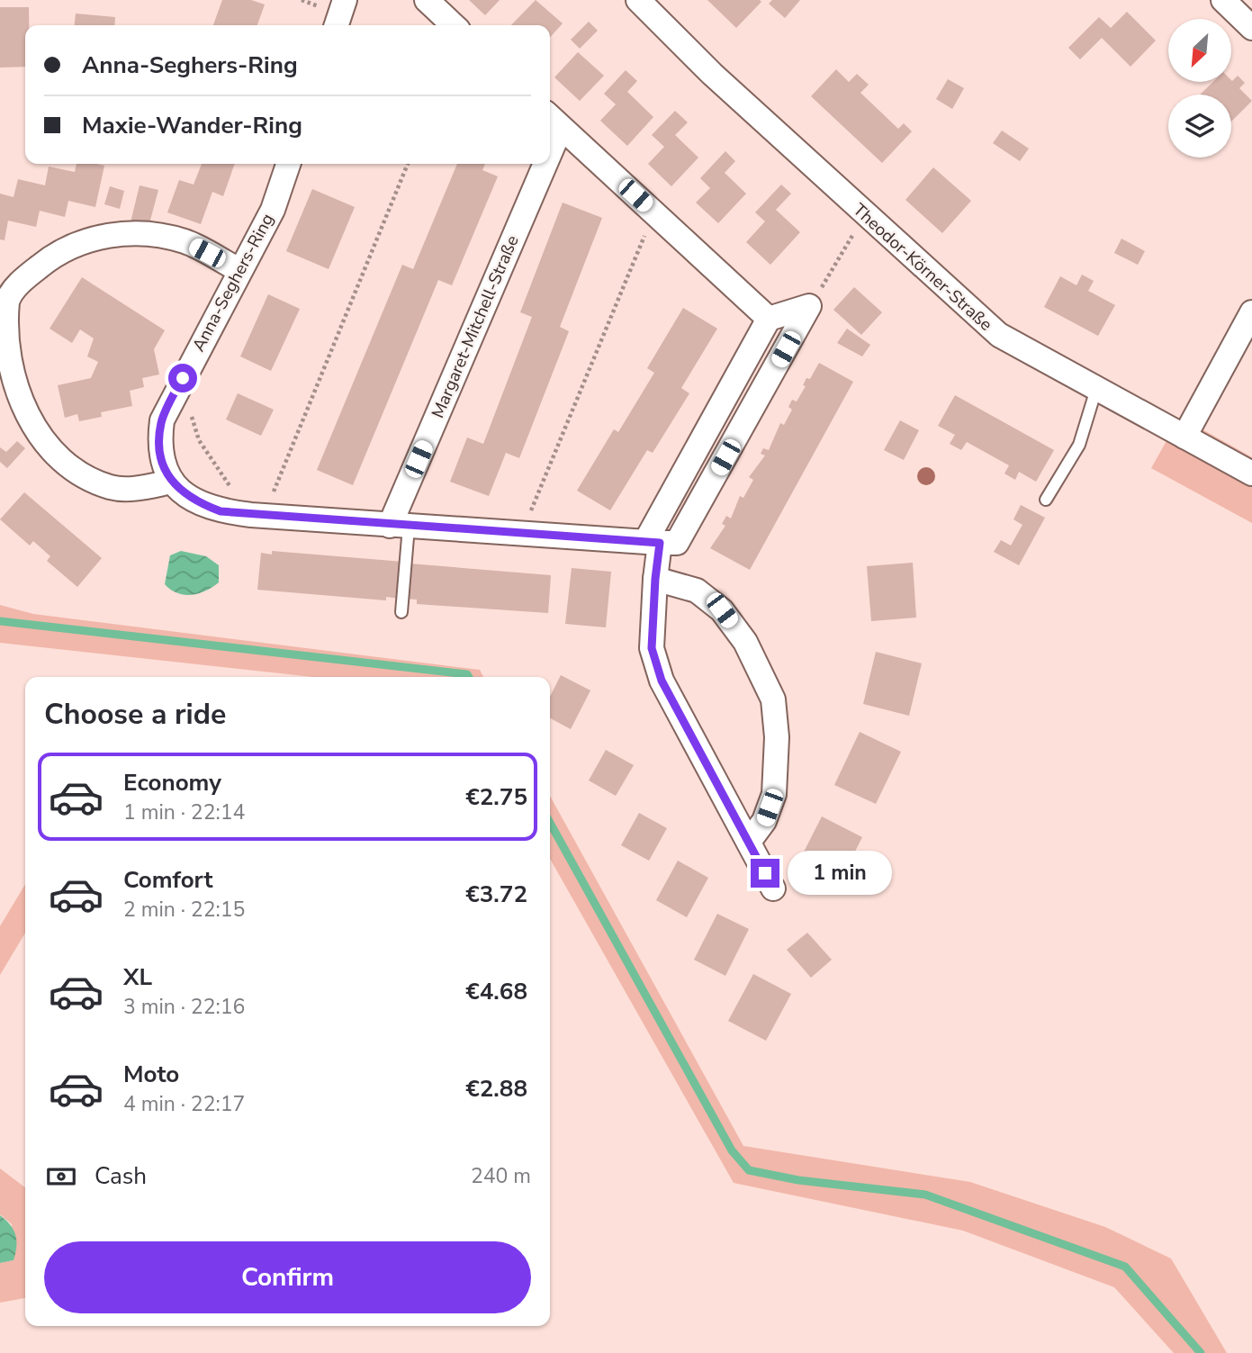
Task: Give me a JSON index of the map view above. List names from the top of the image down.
{
  "streets": {
    "street": ["Theodor-Körner-Straße", "Anna-Seghers-Ring", "Margaret-Mitchell-Straße"]
  },
  "crossings": [
    ["Anna-Seghers-Ring", "Margaret-Mitchell-Straße"]
  ],
  "north": "bottom left",
  "page": {
    "banner": ["Anna-Seghers-Ring", "Maxie-Wander-Ring"],
    "heading": "Choose a ride",
    "list": [
      {
        "name": "Economy",
        "note": "1 min · 22:14",
        "value": "€2.75"
      },
      {
        "name": "Comfort",
        "note": "2 min · 22:15",
        "value": "€3.72"
      },
      {
        "name": "XL",
        "note": "3 min · 22:16",
        "value": "€4.68"
      },
      {
        "name": "Moto",
        "note": "4 min · 22:17",
        "value": "€2.88"
      }
    ],
    "bubble": "1 min",
    "pay": ["Cash", "240 m"],
    "buttons": "Confirm"
  }
}
